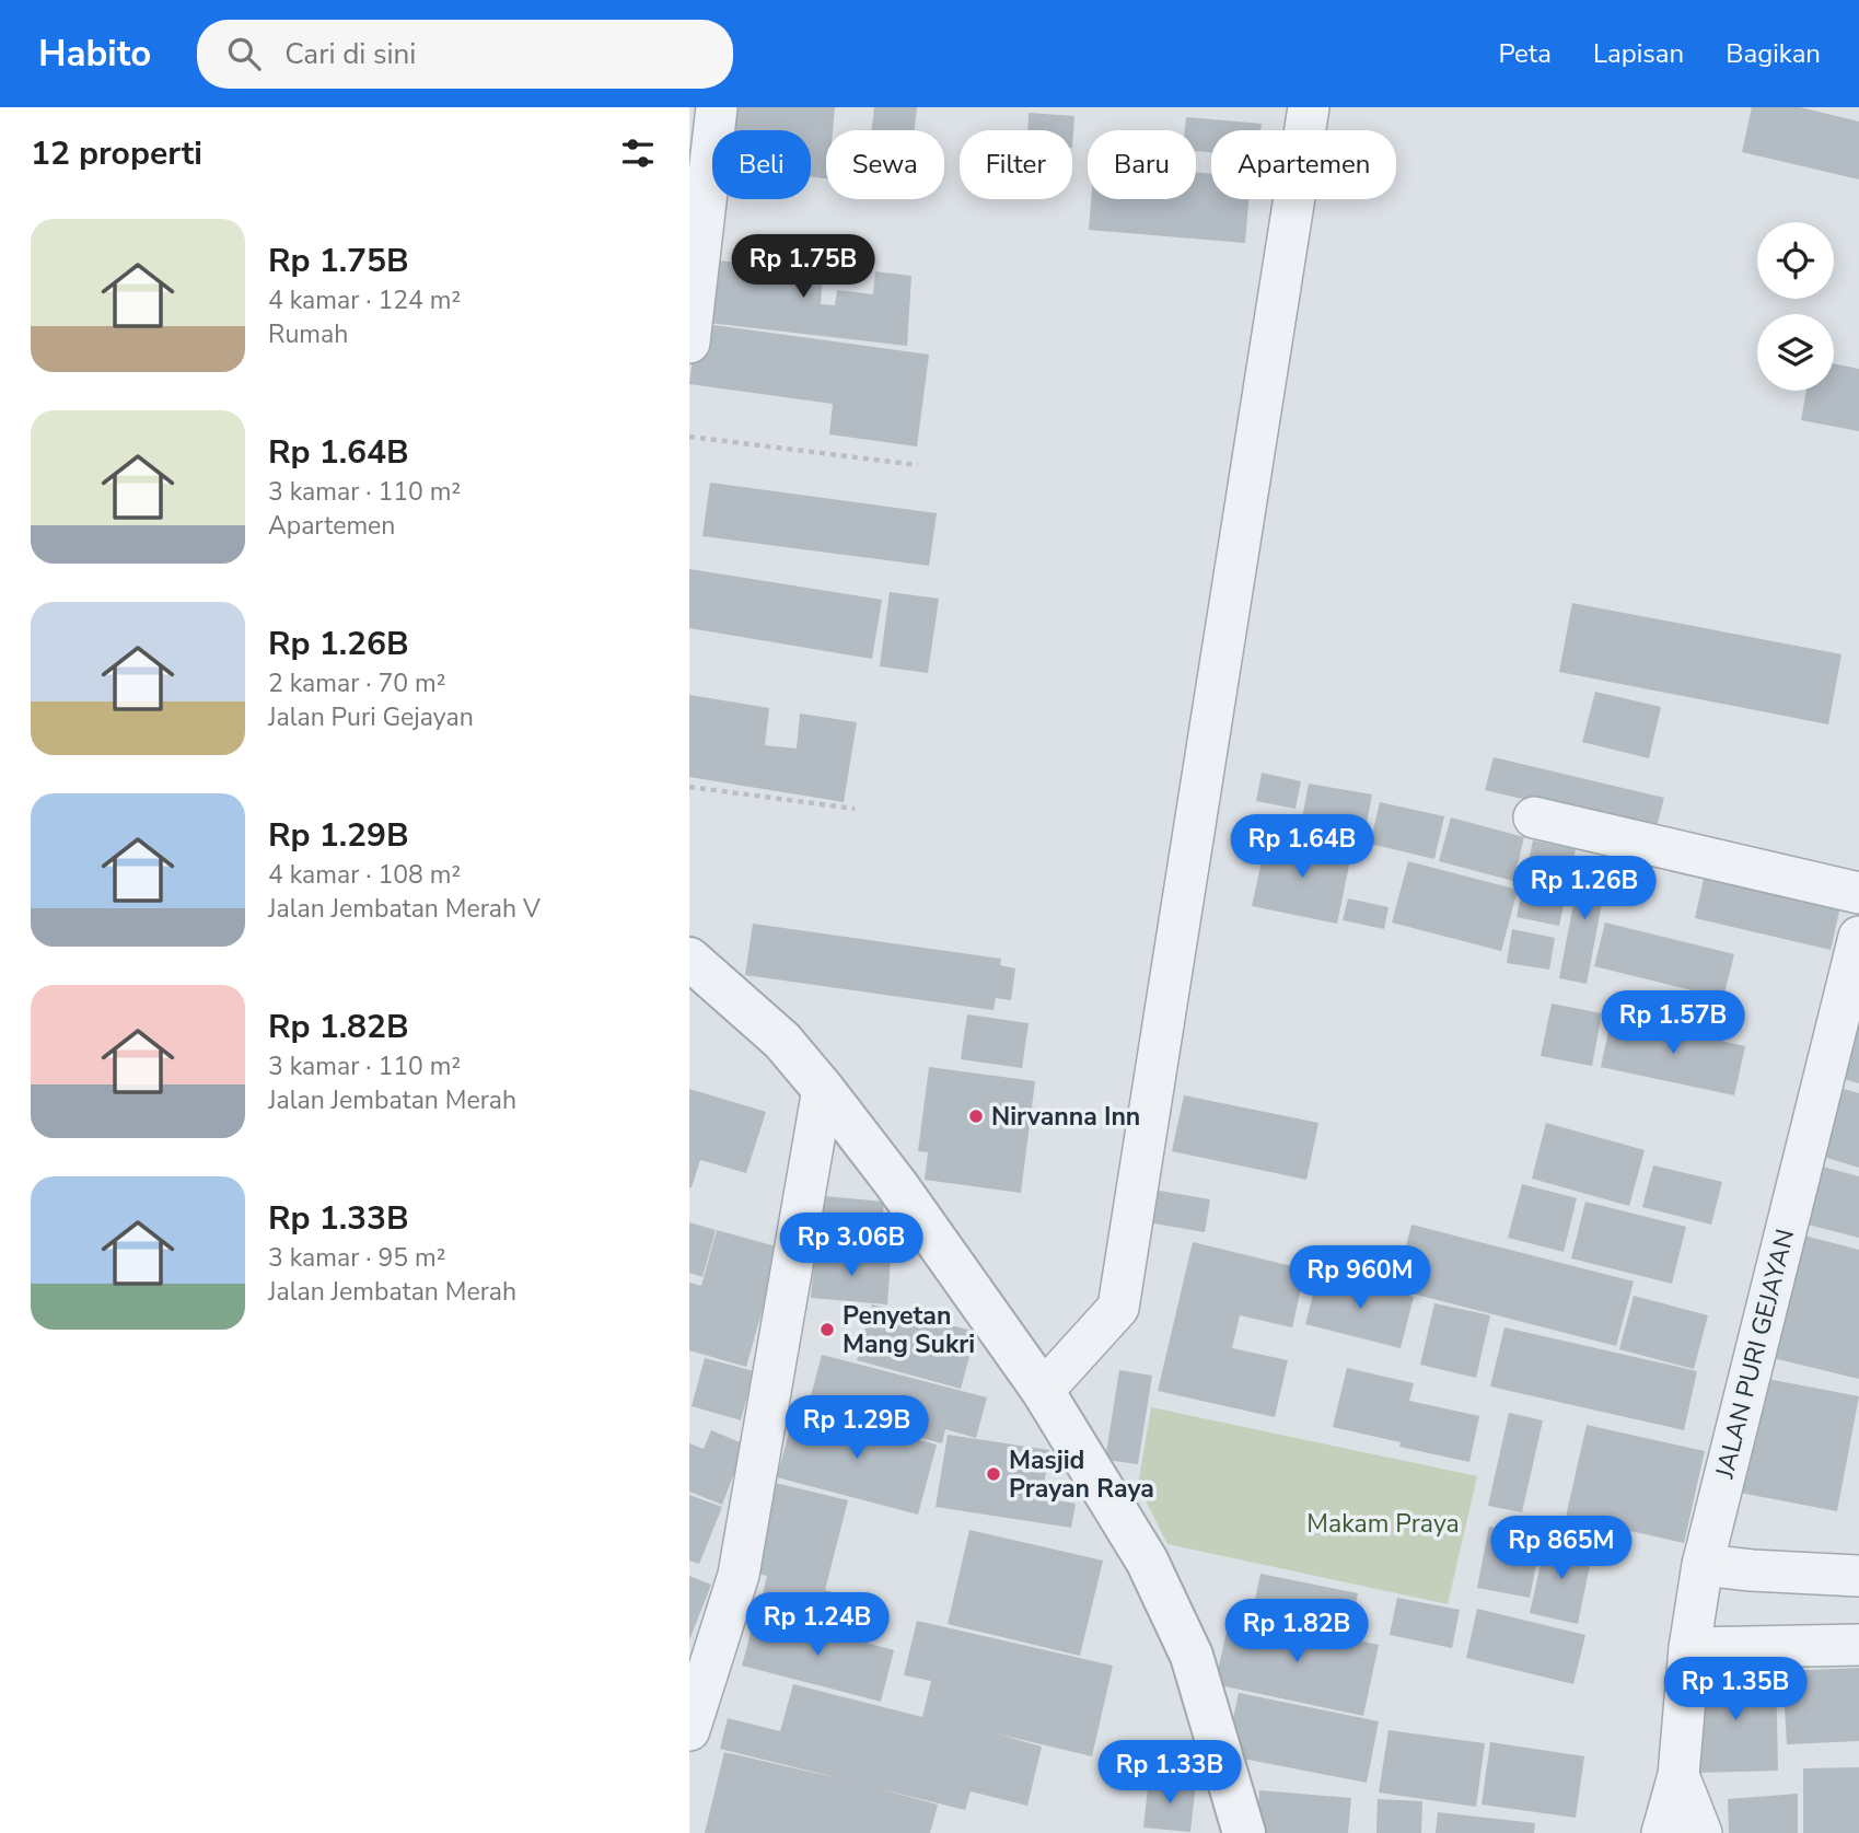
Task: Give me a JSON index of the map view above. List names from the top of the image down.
{
  "streets": {
    "street": ["JALAN PURI GEJAYAN"]
  },
  "parks": ["Makam Praya"],
  "places": ["Nirvanna Inn", "Penyetan Mang Sukri", "Masjid Prayan Raya"],
  "page": {
    "header": "Habito",
    "search": "Cari di sini",
    "nav": ["Peta", "Lapisan", "Bagikan"],
    "heading": "12 properti",
    "chip": [
      "Beli",
      "Sewa",
      "Filter",
      "Baru",
      "Apartemen"
    ],
    "list": [
      {
        "name": "Rp 1.75B",
        "note": "4 kamar · 124 m² · Rumah"
      },
      {
        "name": "Rp 1.64B",
        "note": "3 kamar · 110 m² · Apartemen"
      },
      {
        "name": "Rp 1.26B",
        "note": "2 kamar · 70 m² · Jalan Puri Gejayan"
      },
      {
        "name": "Rp 1.29B",
        "note": "4 kamar · 108 m² · Jalan Jembatan Merah V"
      },
      {
        "name": "Rp 1.82B",
        "note": "3 kamar · 110 m² · Jalan Jembatan Merah"
      },
      {
        "name": "Rp 1.33B",
        "note": "3 kamar · 95 m² · Jalan Jembatan Merah"
      }
    ],
    "price": [
      "Rp 1.75B",
      "Rp 1.64B",
      "Rp 1.26B",
      "Rp 1.57B",
      "Rp 3.06B",
      "Rp 960M",
      "Rp 1.29B",
      "Rp 865M",
      "Rp 1.24B",
      "Rp 1.82B",
      "Rp 1.35B",
      "Rp 1.33B"
    ]
  }
}
